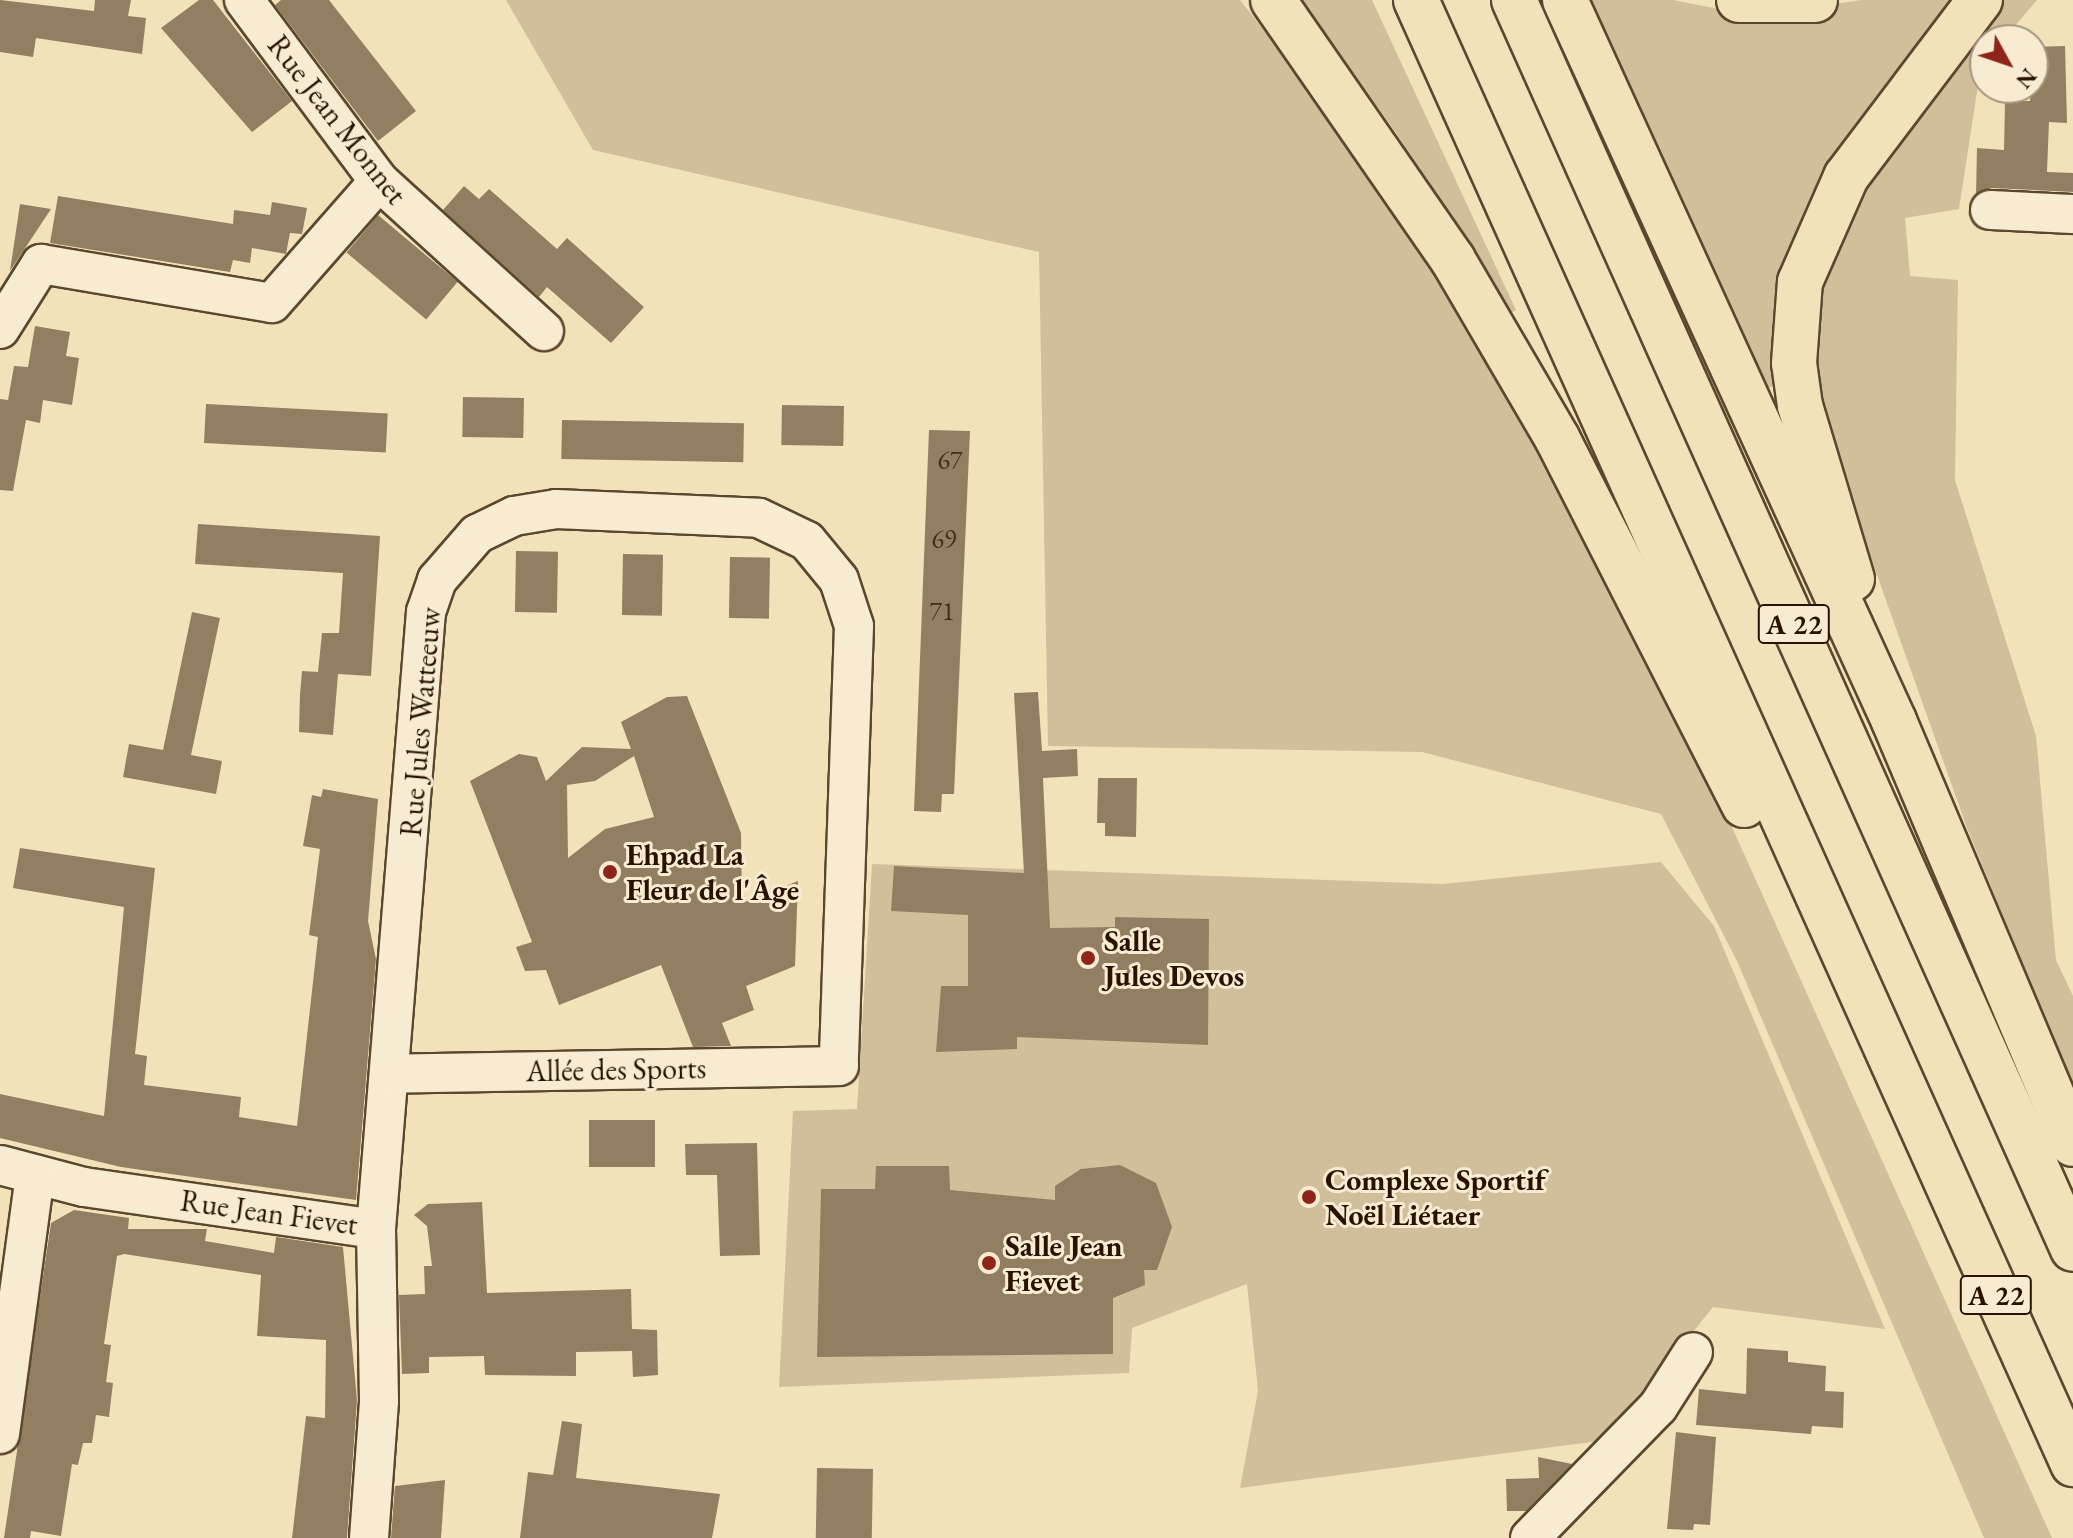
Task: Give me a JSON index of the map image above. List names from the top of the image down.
{
  "streets": {
    "highway": ["A 22"],
    "street": [
      "Rue Jean Monnet",
      "Rue Jules Watteeuw",
      "Allée des Sports",
      "Rue Jean Fievet"
    ]
  },
  "crossings": [
    ["Rue Jules Watteeuw", "Allée des Sports"],
    ["Rue Jules Watteeuw", "Rue Jean Fievet"]
  ],
  "places": [
    "Ehpad La Fleur de l'Âge",
    "Salle Jules Devos",
    "Complexe Sportif Noël Liétaer",
    "Salle Jean Fievet"
  ],
  "house_numbers": ["67", "69", "71"],
  "north": "bottom right"
}
